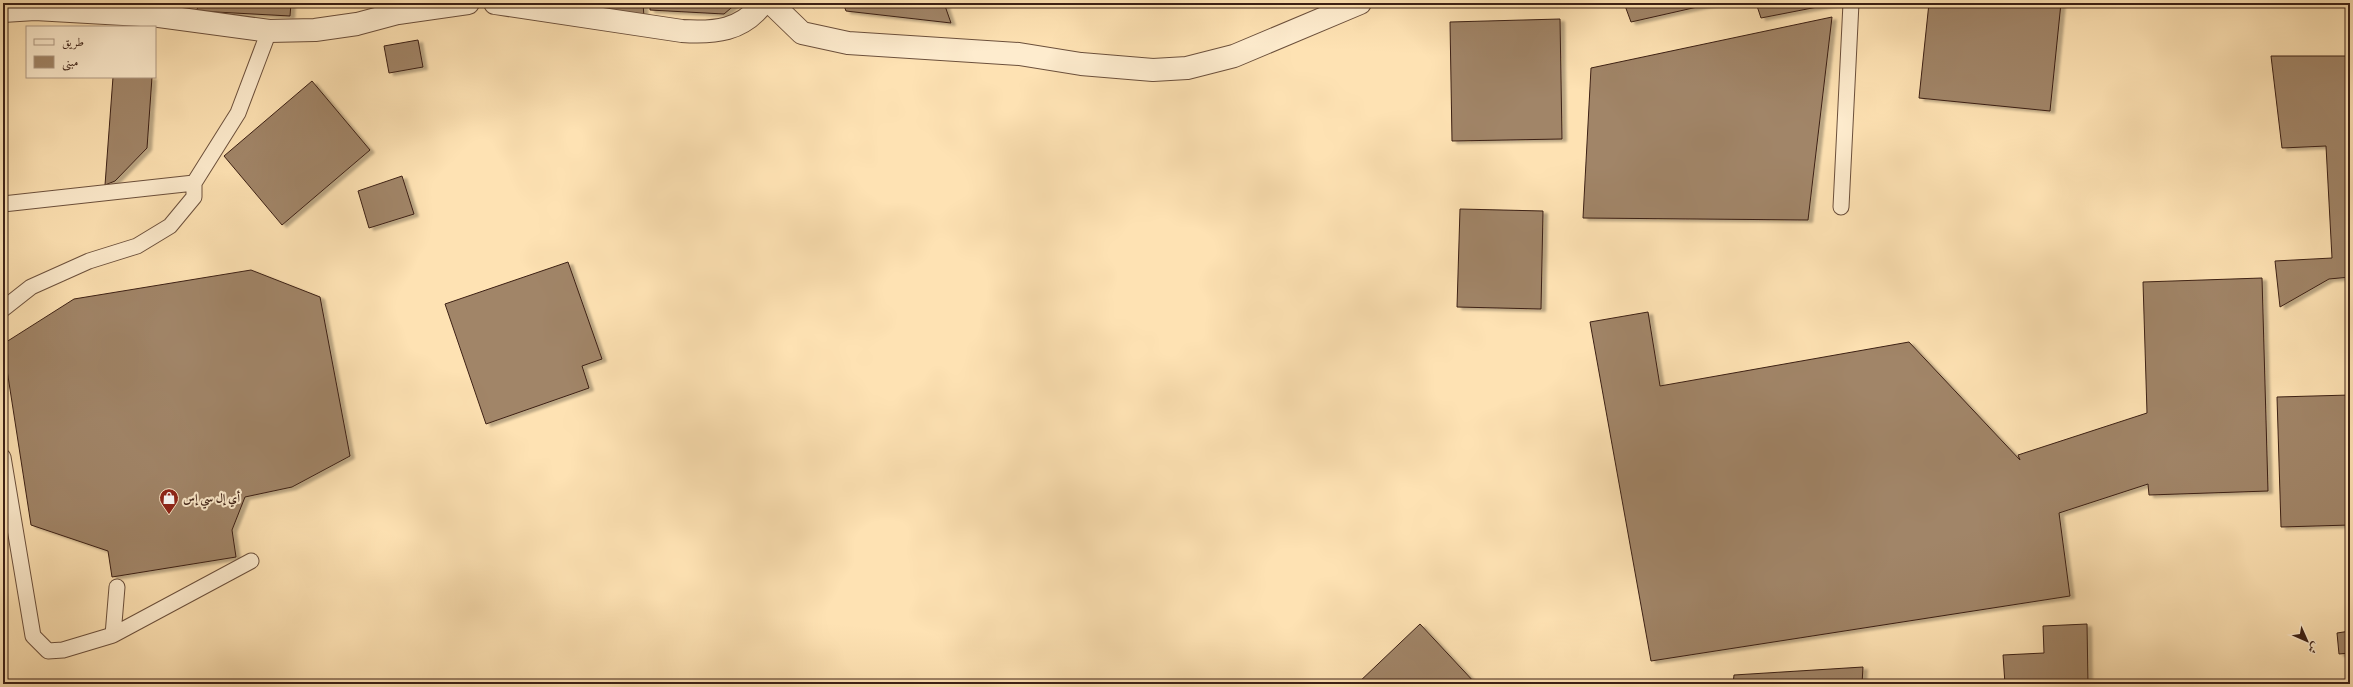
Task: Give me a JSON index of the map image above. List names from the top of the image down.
{
  "places": {
    "shop": ["أي إل سي إس"]
  },
  "legend": ["طريق", "مبنى"],
  "north": "bottom right"
}
